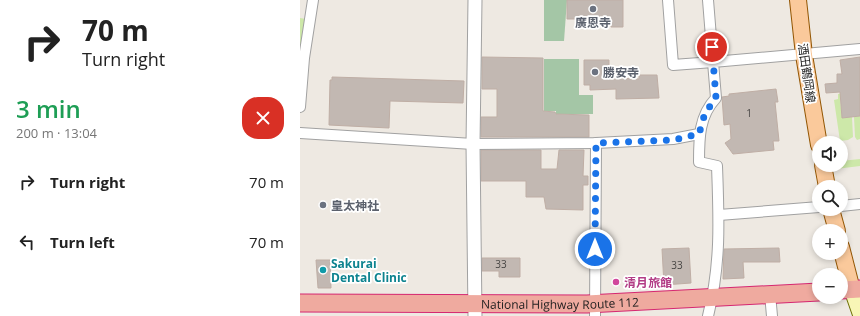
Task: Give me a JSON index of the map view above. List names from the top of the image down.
{
  "streets": {
    "highway": ["National Highway Route 112"],
    "main road": ["酒田鶴岡線"]
  },
  "places": [
    "廣恩寺",
    "勝安寺",
    "皇太神社",
    "Sakurai Dental Clinic",
    "清月旅館"
  ],
  "house_numbers": ["1", "33", "33"],
  "page": {
    "turn": ["70 m", "Turn right"],
    "heading": ["3 min", "200 m · 13:04"],
    "map_buttons": ["+", "−"],
    "list": [
      {
        "name": "Turn right",
        "value": "70 m"
      },
      {
        "name": "Turn left",
        "value": "70 m"
      }
    ]
  }
}
